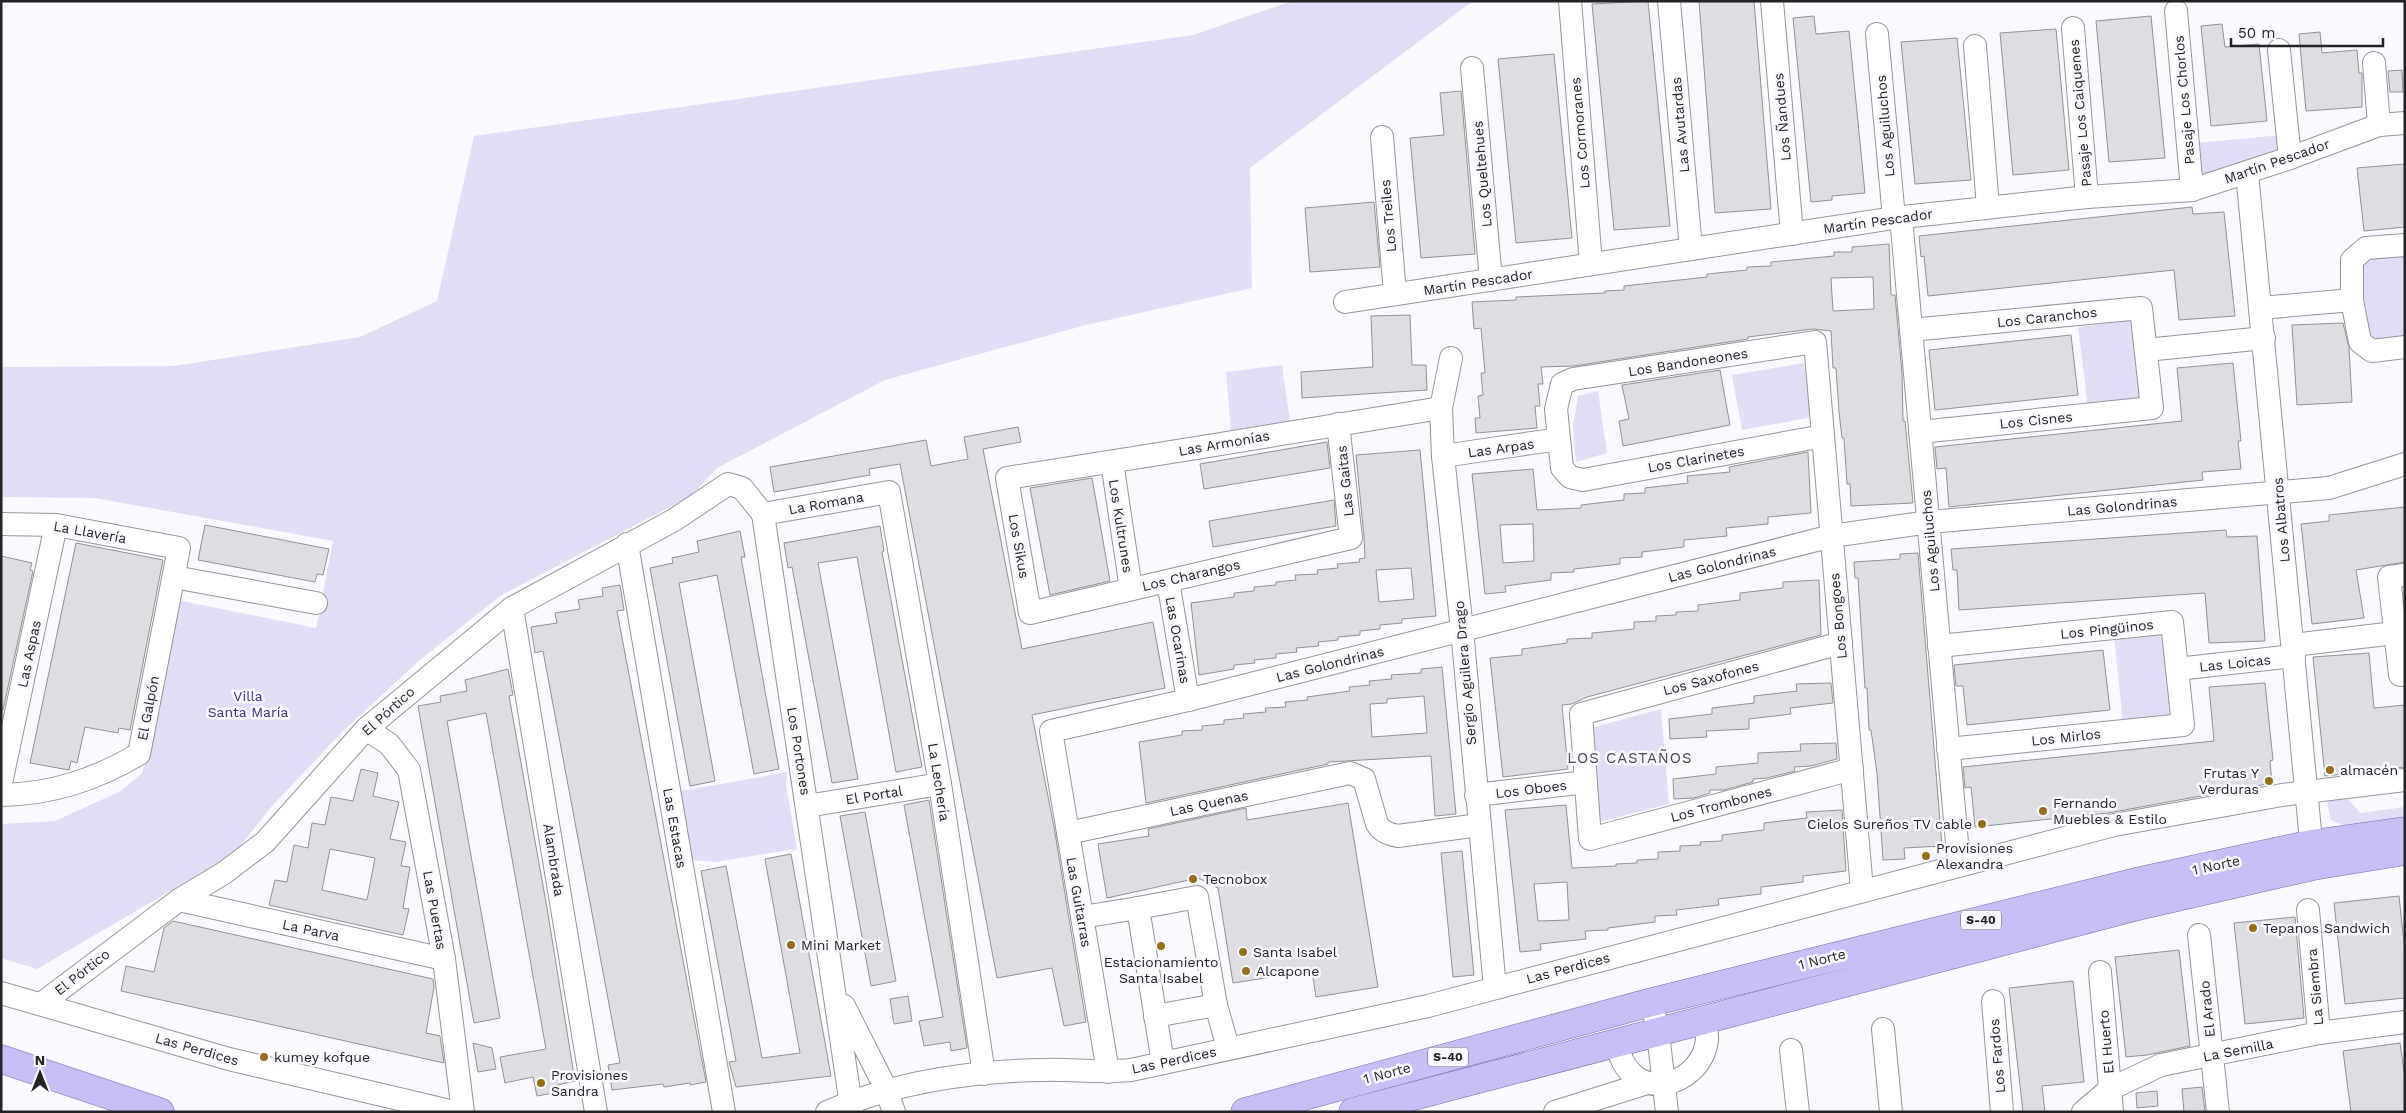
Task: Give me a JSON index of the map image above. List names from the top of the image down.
{
  "streets": {
    "main road": ["1 Norte", "S-40"],
    "street": [
      "Pasaje Los Chorlos",
      "Pasaje Los Caiquenes",
      "Los Ñandues",
      "Las Avutardas",
      "Los Aguiluchos",
      "Los Cormoranes",
      "Martín Pescador",
      "Los Queltehues",
      "Los Treiles",
      "Los Caranchos",
      "Los Bandoneones",
      "Los Cisnes",
      "Las Armonías",
      "Las Arpas",
      "Los Clarinetes",
      "Las Gaitas",
      "La Romana",
      "Las Golondrinas",
      "Los Albatros",
      "Los Kultrunes",
      "La Llavería",
      "Los Sikus",
      "Los Charangos",
      "Los Bongoes",
      "Los Pingüinos",
      "Las Ocarinas",
      "Las Aspas",
      "Las Loicas",
      "Sergio Aguilera Drago",
      "Los Saxofones",
      "El Galpón",
      "El Pórtico",
      "Los Mirlos",
      "Los Portones",
      "La Lechería",
      "Los Oboes",
      "El Portal",
      "Las Quenas",
      "Los Trombones",
      "Las Estacas",
      "Alambrada",
      "Las Guitarras",
      "Las Puertas",
      "La Parva",
      "Las Perdices",
      "La Siembra",
      "El Arado",
      "El Huerto",
      "La Semilla",
      "Los Fardos"
    ]
  },
  "crossings": [
    ["Pasaje Los Chorlos", "Martín Pescador"],
    ["Pasaje Los Caiquenes", "Martín Pescador"],
    ["Los Ñandues", "Martín Pescador"],
    ["Las Avutardas", "Martín Pescador"],
    ["Los Aguiluchos", "Martín Pescador"],
    ["Los Aguiluchos", "Los Caranchos"],
    ["Los Aguiluchos", "Los Cisnes"],
    ["Los Aguiluchos", "Las Golondrinas"],
    ["Los Aguiluchos", "Los Pingüinos"],
    ["Los Aguiluchos", "Los Mirlos"],
    ["Los Aguiluchos", "Las Perdices"],
    ["Los Cormoranes", "Martín Pescador"],
    ["Martín Pescador", "Los Queltehues"],
    ["Martín Pescador", "Los Treiles"],
    ["Martín Pescador", "Los Albatros"],
    ["Los Caranchos", "Los Cisnes"],
    ["Los Bandoneones", "Las Arpas"],
    ["Los Bandoneones", "Los Clarinetes"],
    ["Los Bandoneones", "Los Bongoes"],
    ["Las Armonías", "Las Gaitas"],
    ["Las Armonías", "Los Kultrunes"],
    ["Las Armonías", "Los Sikus"],
    ["Las Armonías", "Sergio Aguilera Drago"],
    ["Las Arpas", "Los Clarinetes"],
    ["Las Arpas", "Sergio Aguilera Drago"],
    ["Los Clarinetes", "Los Bongoes"],
    ["Las Gaitas", "Los Charangos"],
    ["La Romana", "El Pórtico"],
    ["La Romana", "Los Portones"],
    ["La Romana", "La Lechería"],
    ["Las Golondrinas", "Los Albatros"],
    ["Las Golondrinas", "Los Bongoes"],
    ["Las Golondrinas", "Las Ocarinas"],
    ["Las Golondrinas", "Sergio Aguilera Drago"],
    ["Las Golondrinas", "Las Guitarras"],
    ["Los Albatros", "Las Loicas"],
    ["Los Albatros", "1 Norte"],
    ["Los Albatros", "Las Perdices"],
    ["Los Kultrunes", "Los Charangos"],
    ["La Llavería", "Las Aspas"],
    ["La Llavería", "El Galpón"],
    ["Los Sikus", "Los Charangos"],
    ["Los Charangos", "Las Ocarinas"],
    ["Los Bongoes", "Los Saxofones"],
    ["Los Bongoes", "Los Trombones"],
    ["Los Bongoes", "Las Perdices"],
    ["Los Pingüinos", "Las Loicas"],
    ["Los Pingüinos", "Los Mirlos"],
    ["Sergio Aguilera Drago", "Los Oboes"],
    ["Sergio Aguilera Drago", "Las Quenas"],
    ["Sergio Aguilera Drago", "Las Perdices"],
    ["Los Saxofones", "Los Oboes"],
    ["Los Saxofones", "Los Trombones"],
    ["El Pórtico", "Los Portones"],
    ["El Pórtico", "Las Estacas"],
    ["El Pórtico", "Alambrada"],
    ["El Pórtico", "Las Puertas"],
    ["El Pórtico", "La Parva"],
    ["El Pórtico", "Las Perdices"],
    ["Los Portones", "El Portal"],
    ["Los Portones", "Las Perdices"],
    ["La Lechería", "El Portal"],
    ["La Lechería", "Las Perdices"],
    ["Los Oboes", "Los Trombones"],
    ["Las Quenas", "Las Guitarras"],
    ["Las Guitarras", "Las Perdices"],
    ["Las Puertas", "La Parva"],
    ["La Siembra", "La Semilla"],
    ["El Arado", "La Semilla"],
    ["El Huerto", "La Semilla"]
  ],
  "districts": ["LOS CASTAÑOS"],
  "parks": ["Villa Santa María"],
  "places": [
    "almacén",
    "Frutas Y Verduras",
    "Fernando Muebles & Estilo",
    "Cielos Sureños TV cable",
    "Provisiones Alexandra",
    "Tecnobox",
    "Tepanos Sandwich",
    "Mini Market",
    "Estacionamiento Santa Isabel",
    "Santa Isabel",
    "Alcapone",
    "kumey kofque",
    "Provisiones Sandra"
  ],
  "scale_bar": "50 m",
  "north": "top"
}
